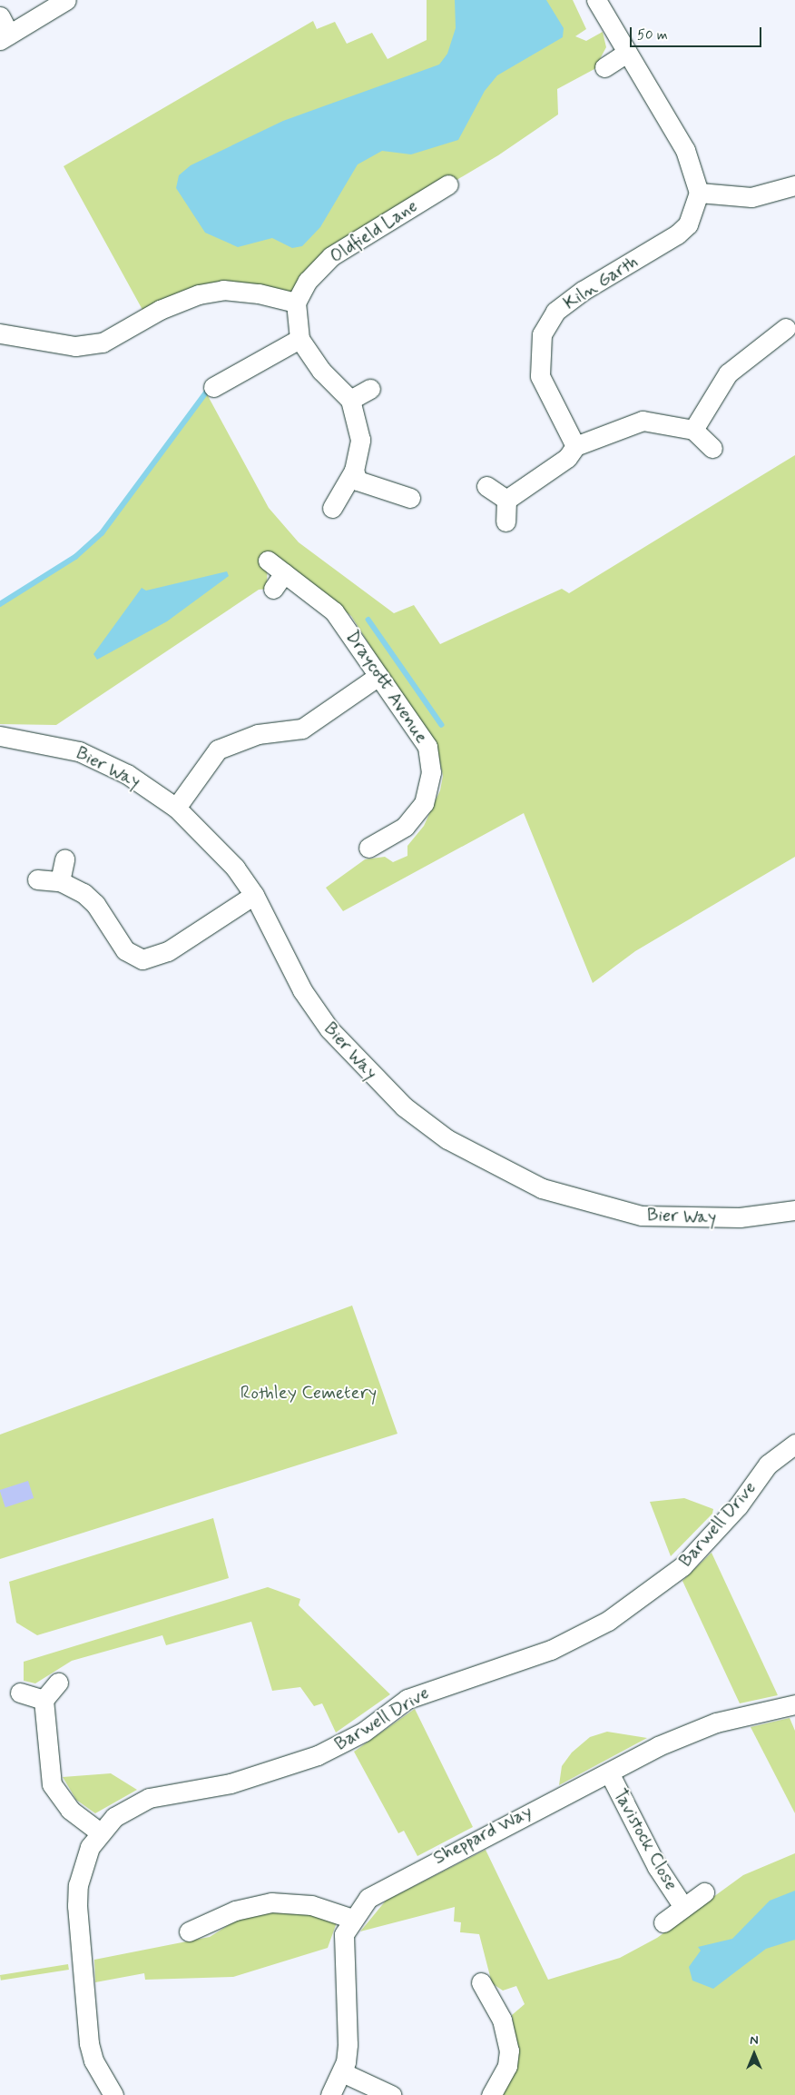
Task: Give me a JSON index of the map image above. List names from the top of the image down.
{
  "streets": {
    "street": [
      "Oldfield Lane",
      "Kiln Garth",
      "Draycott Avenue",
      "Bier Way",
      "Barwell Drive",
      "Sheppard Way",
      "Tavistock Close"
    ]
  },
  "crossings": [
    ["Sheppard Way", "Tavistock Close"]
  ],
  "parks": ["Rothley Cemetery"],
  "scale_bar": "50 m",
  "north": "top"
}
